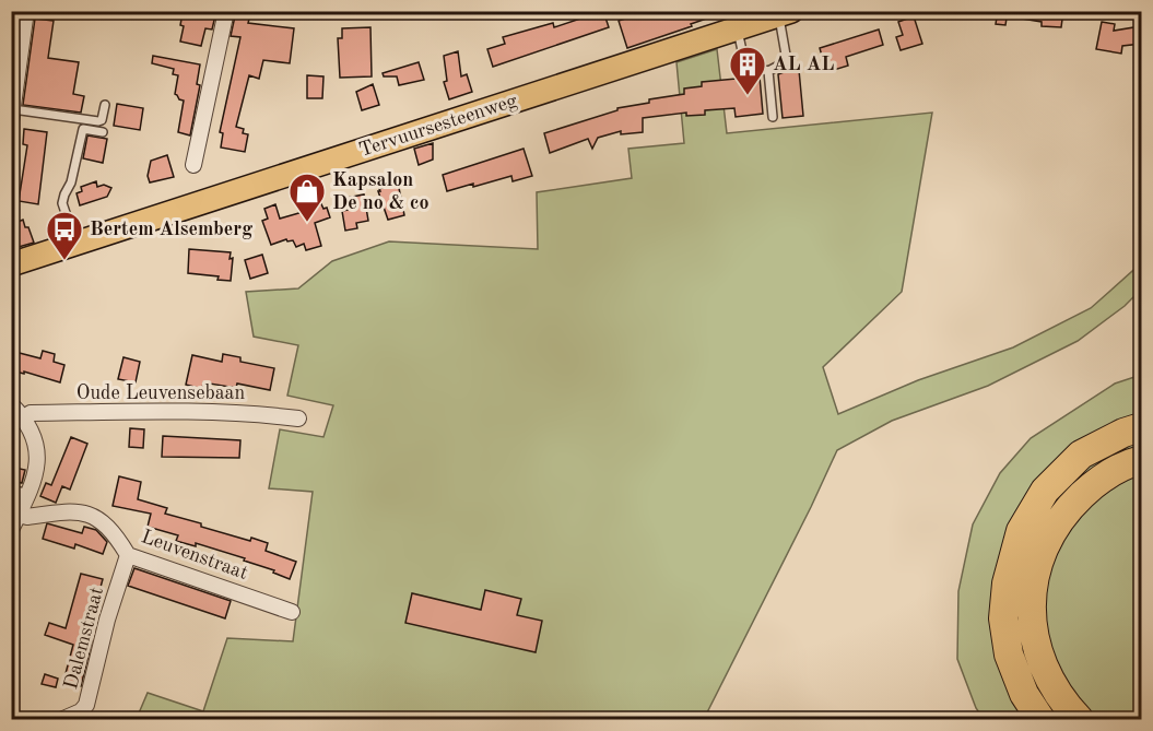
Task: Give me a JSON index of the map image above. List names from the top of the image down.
{
  "streets": {
    "main road": ["Tervuursesteenweg"],
    "street": ["Oude Leuvensebaan", "Leuvenstraat", "Dalemstraat"]
  },
  "crossings": [
    ["Leuvenstraat", "Dalemstraat"]
  ],
  "places": {
    "building": ["AL AL"],
    "shop": ["Kapsalon De no & co"],
    "bus stop": ["Bertem Alsemberg"]
  }
}
